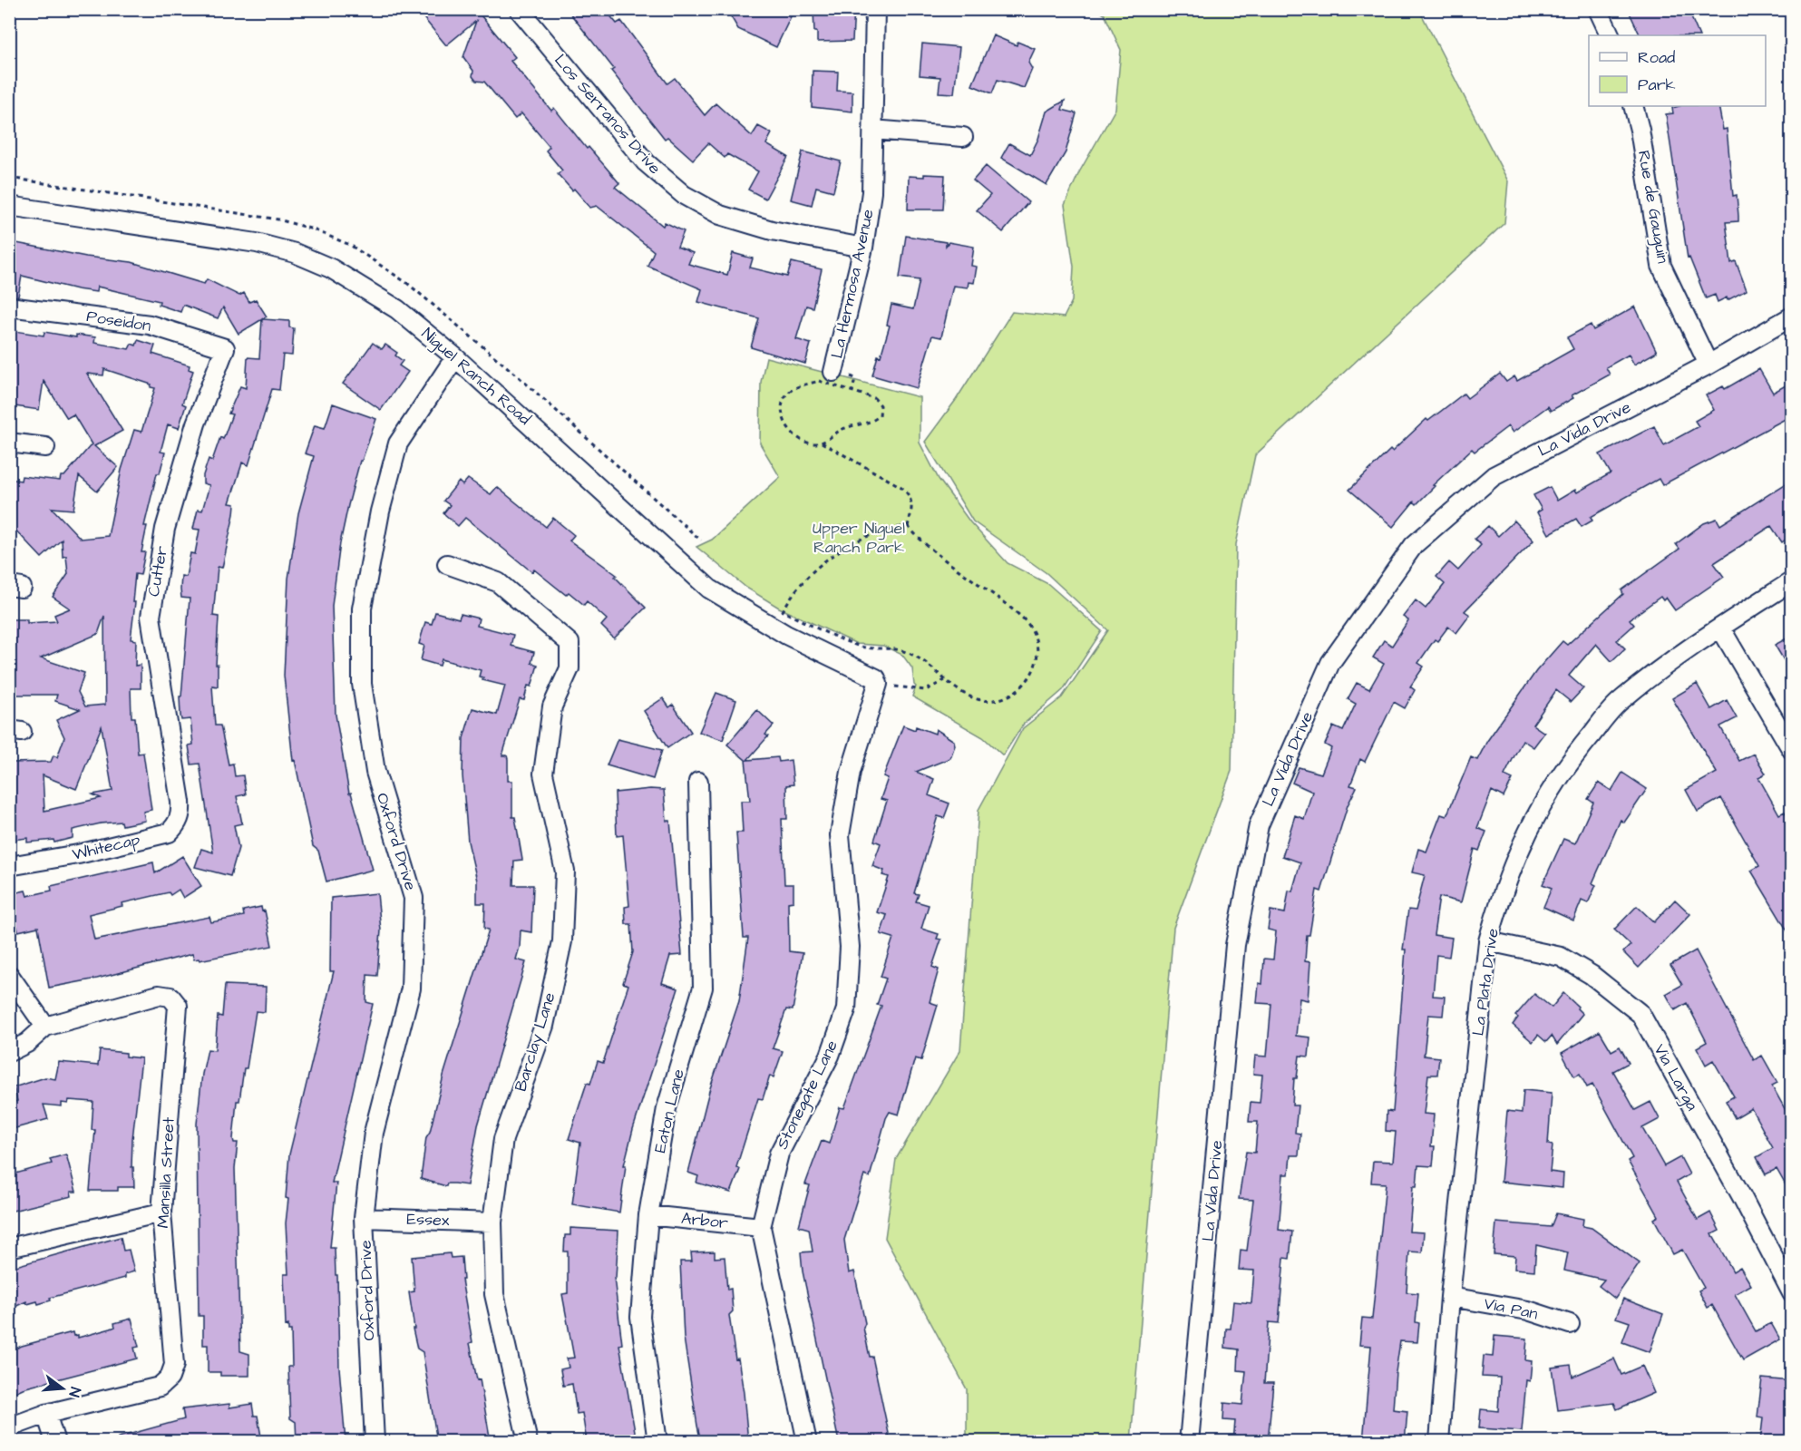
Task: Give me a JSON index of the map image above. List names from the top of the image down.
{
  "streets": {
    "street": [
      "Los Serranos Drive",
      "Rue de Gauguin",
      "La Hermosa Avenue",
      "Poseidon",
      "Niguel Ranch Road",
      "La Vida Drive",
      "Cutter",
      "Oxford Drive",
      "Whitecap",
      "La Plata Drive",
      "Barclay Lane",
      "Via Larga",
      "Stonegate Lane",
      "Eaton Lane",
      "Mansilla Street",
      "Essex",
      "Arbor",
      "Via Pan"
    ]
  },
  "crossings": [
    ["Los Serranos Drive", "La Hermosa Avenue"],
    ["Rue de Gauguin", "La Vida Drive"],
    ["Poseidon", "Cutter"],
    ["Niguel Ranch Road", "Oxford Drive"],
    ["Niguel Ranch Road", "Stonegate Lane"],
    ["Cutter", "Whitecap"],
    ["Oxford Drive", "Essex"],
    ["La Plata Drive", "Via Larga"],
    ["La Plata Drive", "Via Pan"],
    ["Barclay Lane", "Essex"],
    ["Stonegate Lane", "Arbor"],
    ["Eaton Lane", "Arbor"]
  ],
  "parks": ["Upper Niguel Ranch Park"],
  "legend": ["Road", "Park"],
  "north": "right"
}
